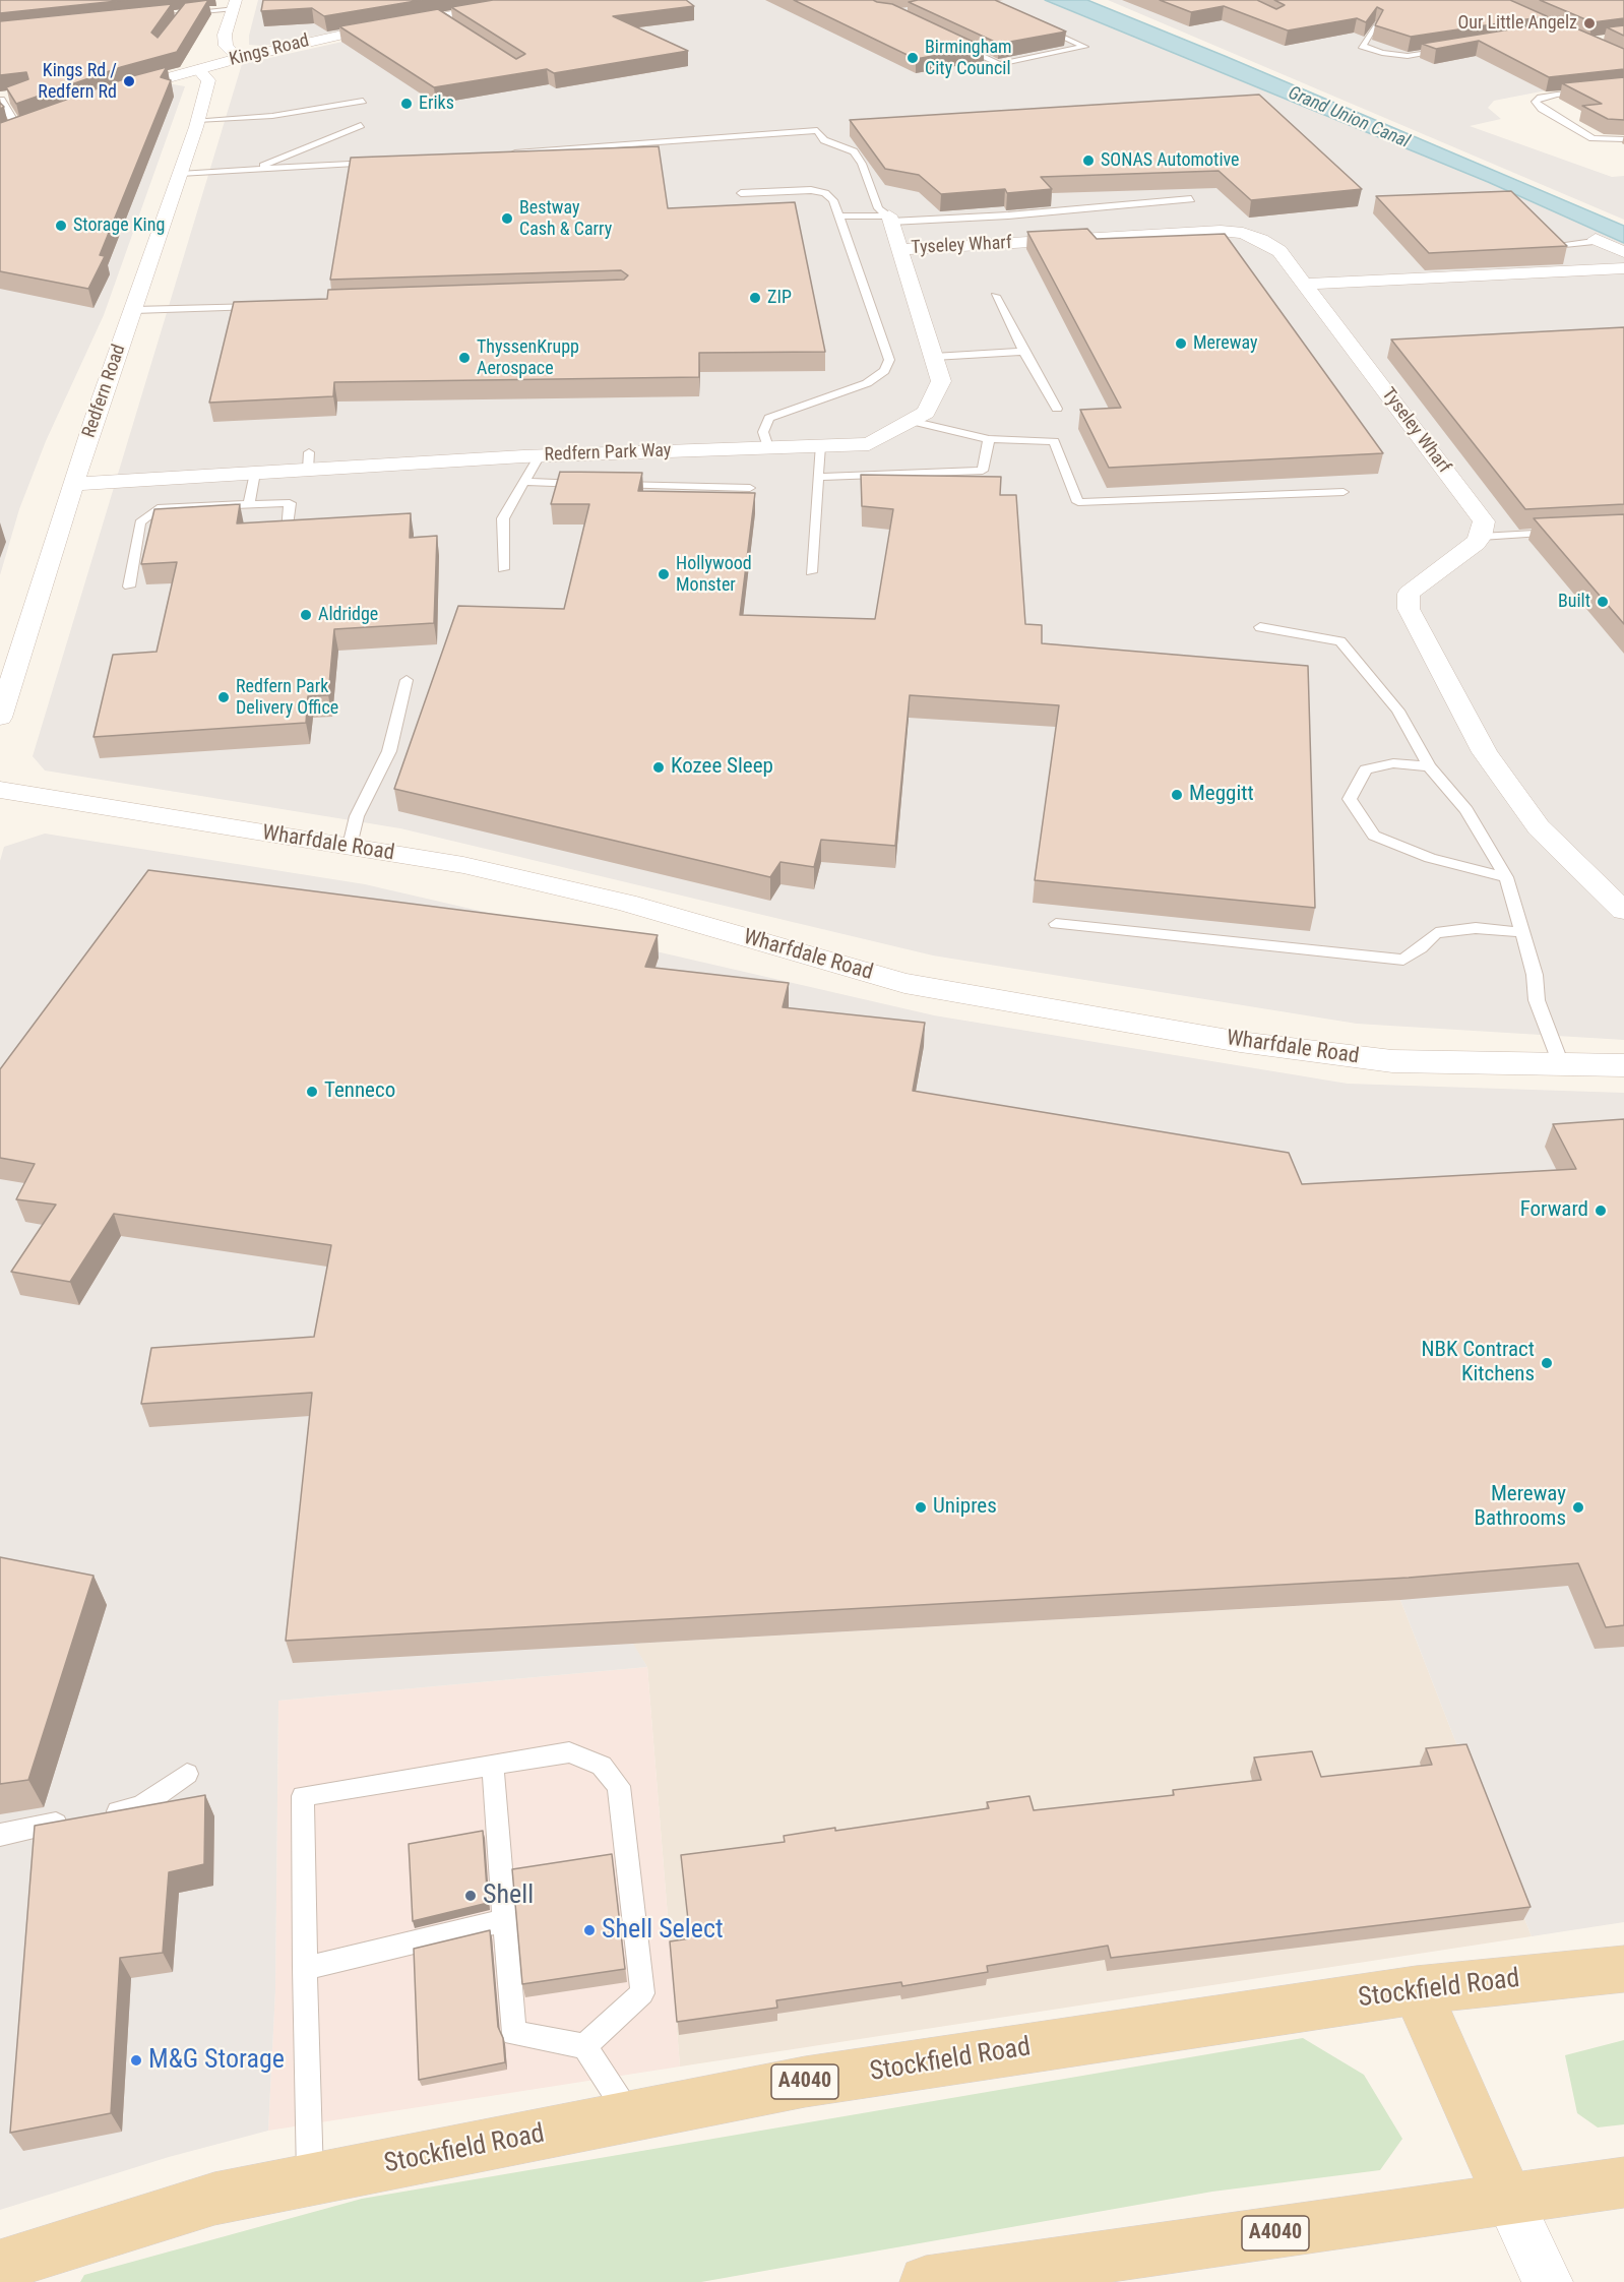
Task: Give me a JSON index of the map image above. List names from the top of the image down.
{
  "streets": {
    "main road": [
      "Kings Road",
      "Wharfdale Road",
      "Stockfield Road",
      "A4040"
    ],
    "street": ["Tyseley Wharf", "Redfern Road", "Redfern Park Way"]
  },
  "crossings": [
    ["Kings Road", "Redfern Road"],
    ["Tyseley Wharf", "Redfern Park Way"],
    ["Redfern Road", "Redfern Park Way"]
  ],
  "water": ["Grand Union Canal"],
  "places": [
    "Our Little Angelz",
    "Birmingham City Council",
    "Kings Rd / Redfern Rd",
    "Eriks",
    "SONAS Automotive",
    "Bestway Cash & Carry",
    "Storage King",
    "ZIP",
    "Mereway",
    "ThyssenKrupp Aerospace",
    "Hollywood Monster",
    "Built",
    "Aldridge",
    "Redfern Park Delivery Office",
    "Kozee Sleep",
    "Meggitt",
    "Tenneco",
    "Forward",
    "NBK Contract Kitchens",
    "Unipres",
    "Mereway Bathrooms",
    "Shell",
    "Shell Select",
    "M&G Storage"
  ]
}
